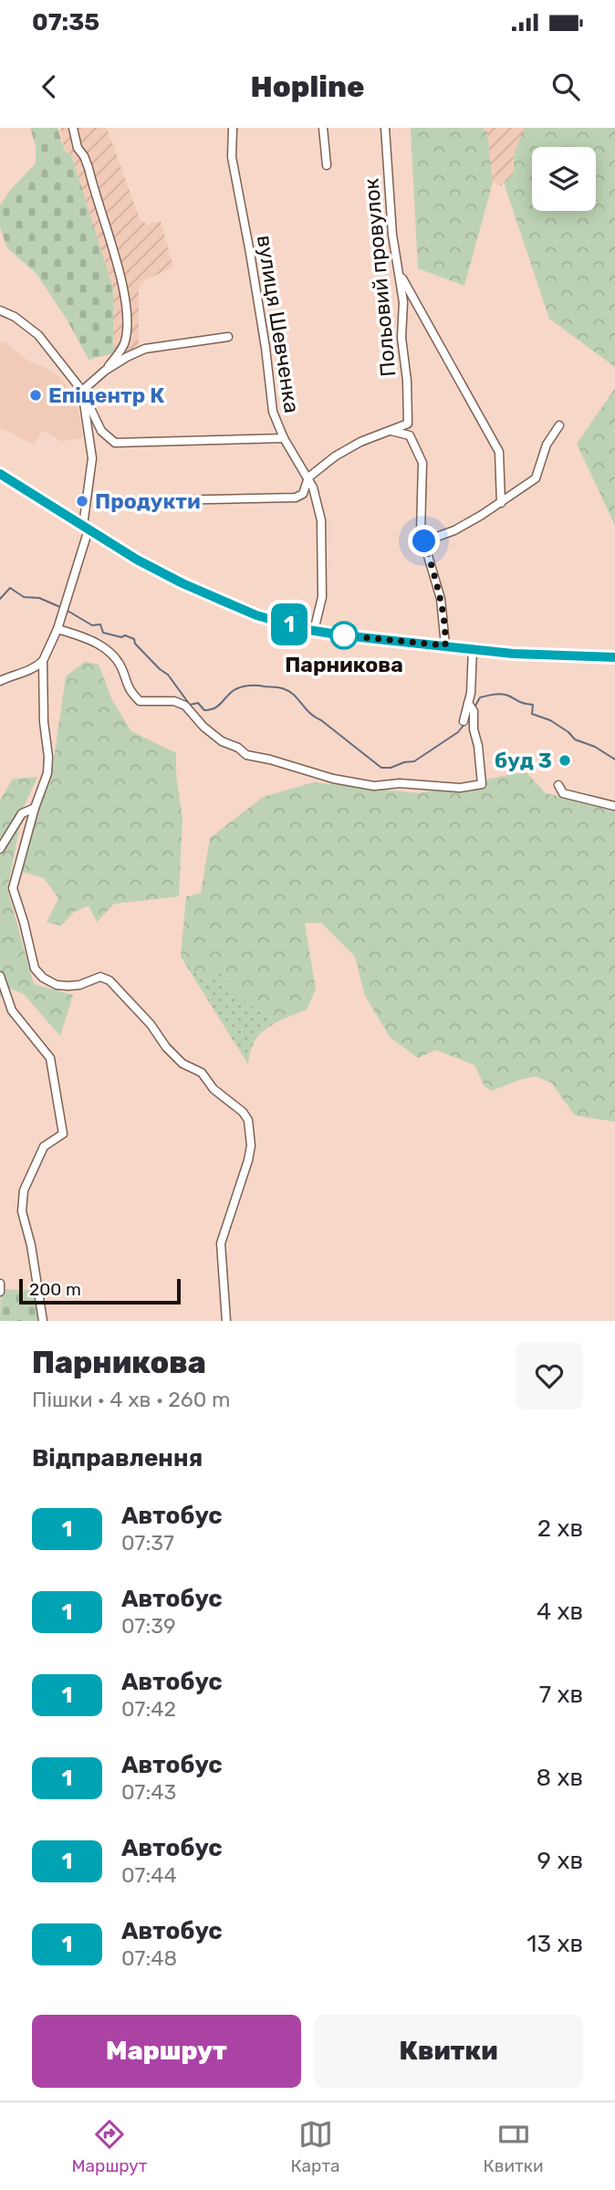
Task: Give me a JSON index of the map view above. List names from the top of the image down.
{
  "streets": {
    "street": ["Польовий провулок", "вулиця Шевченка"]
  },
  "places": [
    "Епіцентр К",
    "Продукти",
    "Парникова",
    "буд 3"
  ],
  "lines": ["bus line 1"],
  "scale_bar": "200 m",
  "page": {
    "status": "07:35",
    "header": "Hopline",
    "on_map": "1",
    "scale": "200 m",
    "heading": [
      ["Парникова", "Пішки · 4 хв · 260 m"],
      "Відправлення"
    ],
    "list": [
      {
        "mark": "1",
        "name": "Автобус",
        "note": "07:37",
        "value": "2 хв"
      },
      {
        "mark": "1",
        "name": "Автобус",
        "note": "07:39",
        "value": "4 хв"
      },
      {
        "mark": "1",
        "name": "Автобус",
        "note": "07:42",
        "value": "7 хв"
      },
      {
        "mark": "1",
        "name": "Автобус",
        "note": "07:43",
        "value": "8 хв"
      },
      {
        "mark": "1",
        "name": "Автобус",
        "note": "07:44",
        "value": "9 хв"
      },
      {
        "mark": "1",
        "name": "Автобус",
        "note": "07:48",
        "value": "13 хв"
      }
    ],
    "buttons": ["Маршрут", "Квитки"],
    "tabs": ["Маршрут", "Карта", "Квитки"]
  }
}
